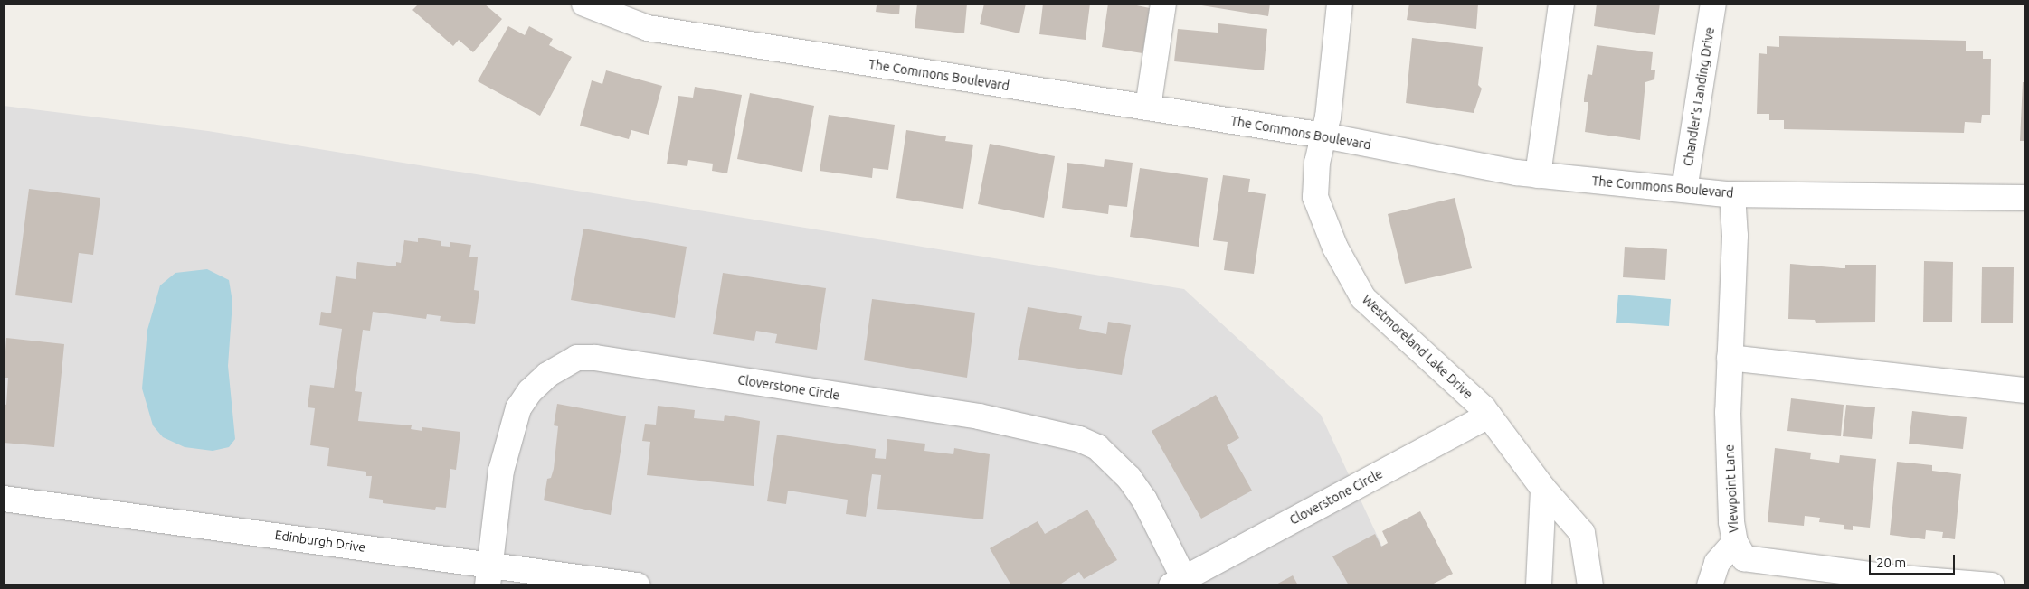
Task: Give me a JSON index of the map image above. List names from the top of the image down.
{
  "streets": {
    "street": [
      "The Commons Boulevard",
      "Chandler's Landing Drive",
      "Westmoreland Lake Drive",
      "Cloverstone Circle",
      "Viewpoint Lane",
      "Edinburgh Drive"
    ]
  },
  "crossings": [
    ["The Commons Boulevard", "Chandler's Landing Drive"],
    ["The Commons Boulevard", "Westmoreland Lake Drive"],
    ["The Commons Boulevard", "Viewpoint Lane"],
    ["Westmoreland Lake Drive", "Cloverstone Circle"],
    ["Cloverstone Circle", "Edinburgh Drive"]
  ],
  "scale_bar": "20 m"
}
